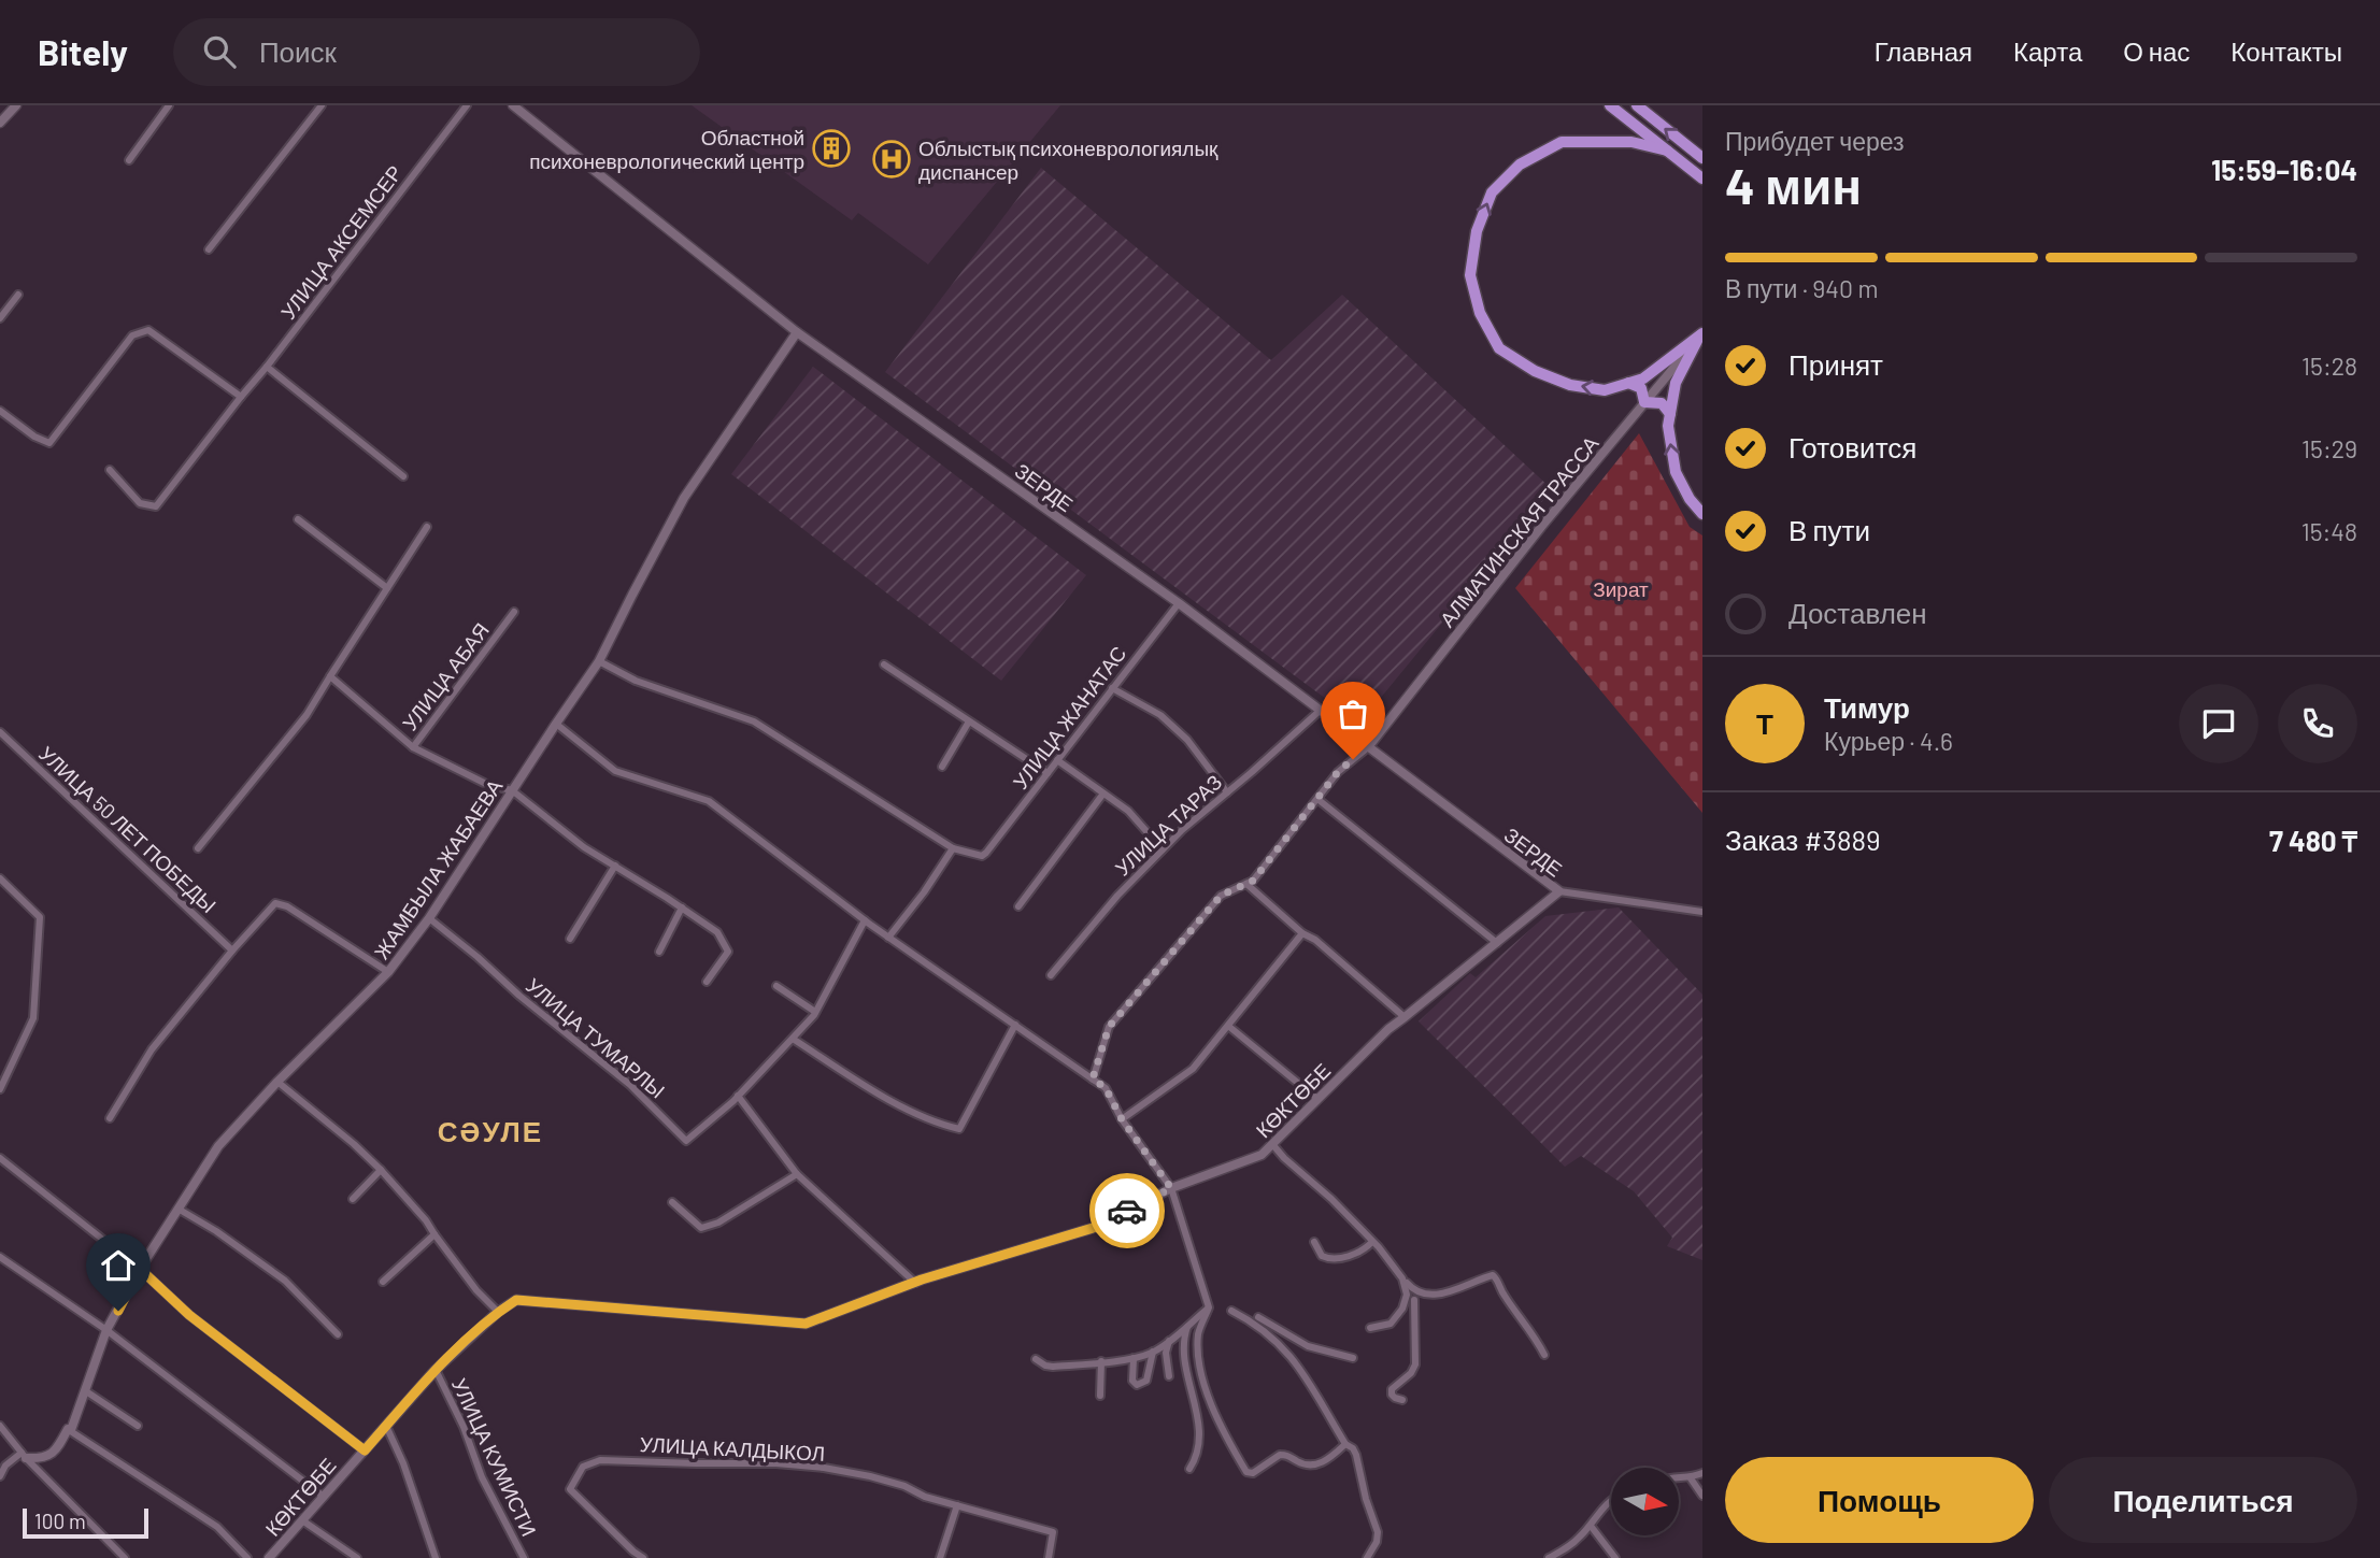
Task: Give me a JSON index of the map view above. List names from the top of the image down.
{
  "streets": {
    "street": [
      "УЛИЦА АКСЕМСЕР",
      "ЗЕРДЕ",
      "АЛМАТИНСКАЯ ТРАССА",
      "УЛИЦА АБАЯ",
      "УЛИЦА ЖАНАТАС",
      "УЛИЦА ТАРАЗ",
      "УЛИЦА 50 ЛЕТ ПОБЕДЫ",
      "ЖАМБЫЛА ЖАБАЕВА",
      "УЛИЦА ТУМАРЛЫ",
      "КӨКТӨБЕ",
      "УЛИЦА КАЛДЫКОЛ",
      "УЛИЦА КУМИСТИ"
    ]
  },
  "crossings": [
    ["ЗЕРДЕ", "АЛМАТИНСКАЯ ТРАССА"],
    ["ЗЕРДЕ", "УЛИЦА ЖАНАТАС"],
    ["ЗЕРДЕ", "УЛИЦА ТАРАЗ"],
    ["ЗЕРДЕ", "ЖАМБЫЛА ЖАБАЕВА"],
    ["ЗЕРДЕ", "КӨКТӨБЕ"],
    ["ЖАМБЫЛА ЖАБАЕВА", "УЛИЦА ТУМАРЛЫ"],
    ["КӨКТӨБЕ", "УЛИЦА КУМИСТИ"]
  ],
  "districts": ["СӘУЛЕ"],
  "parks": ["Зират"],
  "places": {
    "building": ["Областной психоневрологический центр"],
    "hospital": ["Облыстық психоневрологиялық диспансер"]
  },
  "scale_bar": "100 m",
  "north": "right",
  "page": {
    "header": "Bitely",
    "search": "Поиск",
    "nav": [
      "Главная",
      "Карта",
      "О нас",
      "Контакты"
    ],
    "heading": ["4 мин", "Прибудет через", "15:59–16:04"],
    "panel": [
      "Тимур",
      "Курьер · 4.6",
      "Заказ #3889",
      "7 480 ₸"
    ],
    "bar": "В пути · 940 m",
    "list": [
      ["Принят", "15:28"],
      ["Готовится", "15:29"],
      ["В пути", "15:48"],
      "Доставлен"
    ],
    "round": "Т",
    "buttons": ["Помощь", "Поделиться"],
    "scale": "100 m"
  }
}
